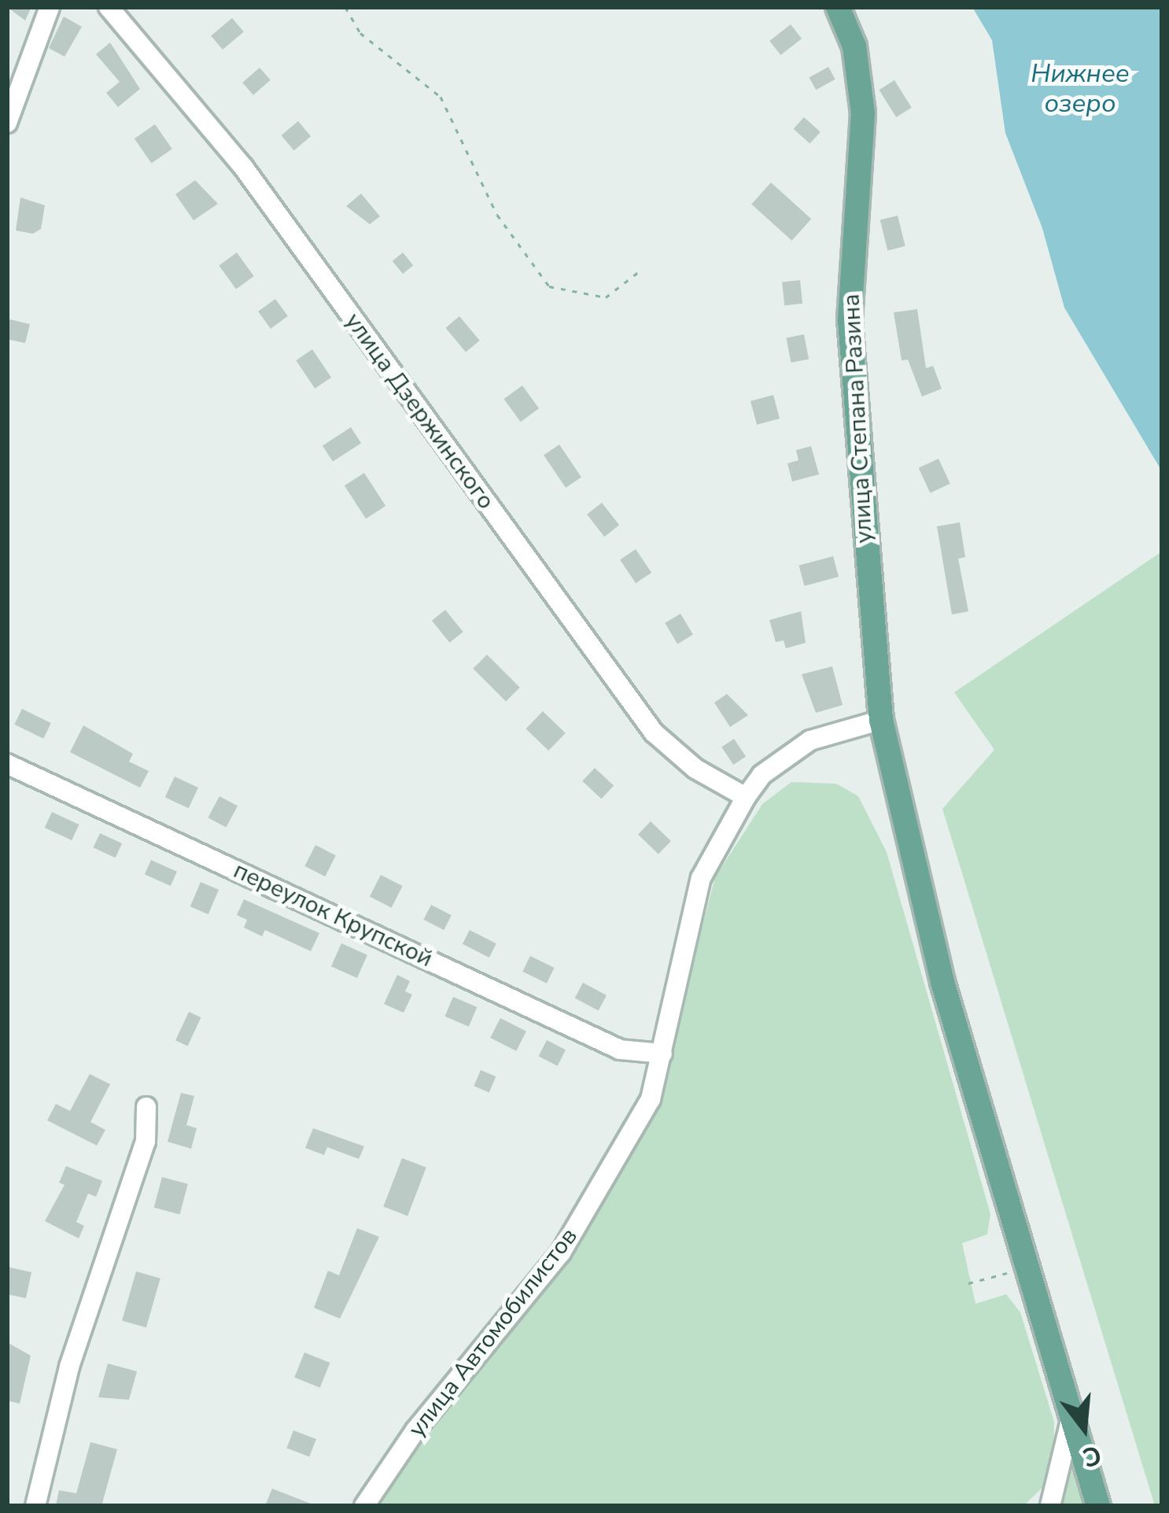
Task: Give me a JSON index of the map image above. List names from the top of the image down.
{
  "streets": {
    "main road": ["улица Степана Разина"],
    "street": ["улица Дзержинского", "переулок Крупской", "улица Автомобилистов"]
  },
  "crossings": [
    ["улица Дзержинского", "улица Автомобилистов"],
    ["улица Степана Разина", "улица Автомобилистов"],
    ["переулок Крупской", "улица Автомобилистов"]
  ],
  "water": ["Нижнее озеро"],
  "north": "bottom"
}
